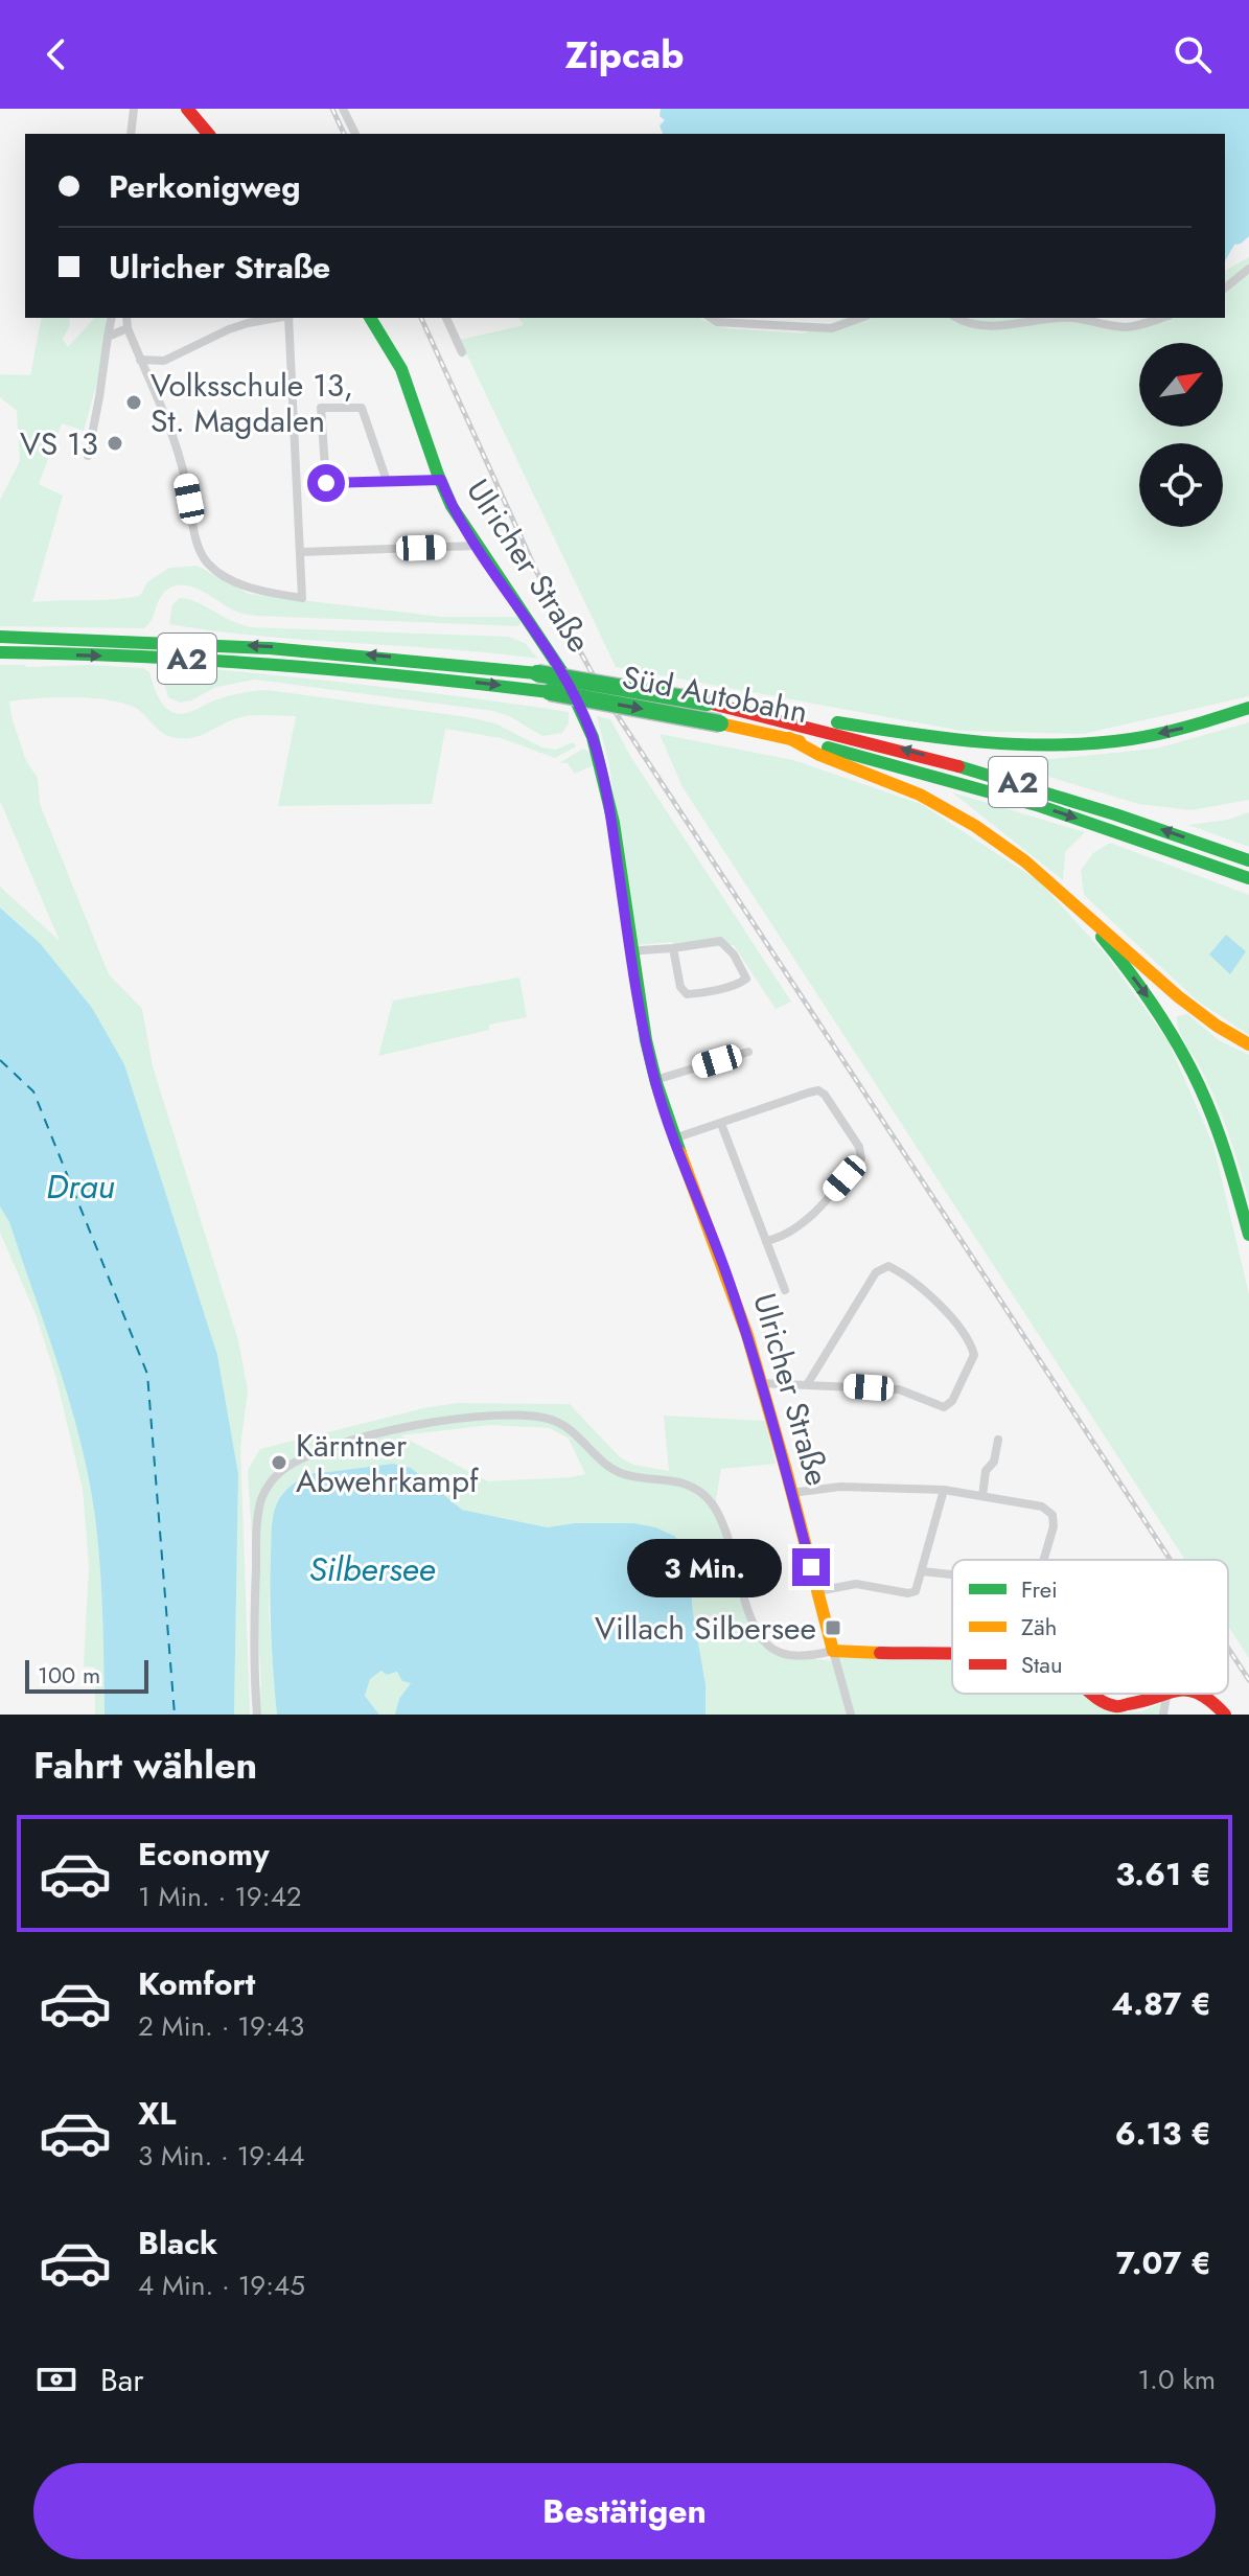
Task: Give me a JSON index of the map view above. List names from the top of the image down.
{
  "streets": {
    "main road": ["Ulricher Straße", "A2", "Süd Autobahn"]
  },
  "water": ["Drau", "Silbersee"],
  "places": {
    "other": ["Volksschule 13, St. Magdalen", "VS 13", "Kärntner Abwehrkampf"],
    "transit": ["Villach Silbersee"]
  },
  "legend": ["Frei", "Zäh", "Stau"],
  "scale_bar": "100 m",
  "north": "top right",
  "page": {
    "header": "Zipcab",
    "banner": ["Perkonigweg", "Ulricher Straße"],
    "bubble": "3 Min.",
    "scale": "100 m",
    "heading": "Fahrt wählen",
    "list": [
      {
        "name": "Economy",
        "note": "1 Min. · 19:42",
        "value": "3.61 €"
      },
      {
        "name": "Komfort",
        "note": "2 Min. · 19:43",
        "value": "4.87 €"
      },
      {
        "name": "XL",
        "note": "3 Min. · 19:44",
        "value": "6.13 €"
      },
      {
        "name": "Black",
        "note": "4 Min. · 19:45",
        "value": "7.07 €"
      }
    ],
    "pay": ["Bar", "1.0 km"],
    "buttons": "Bestätigen"
  }
}
